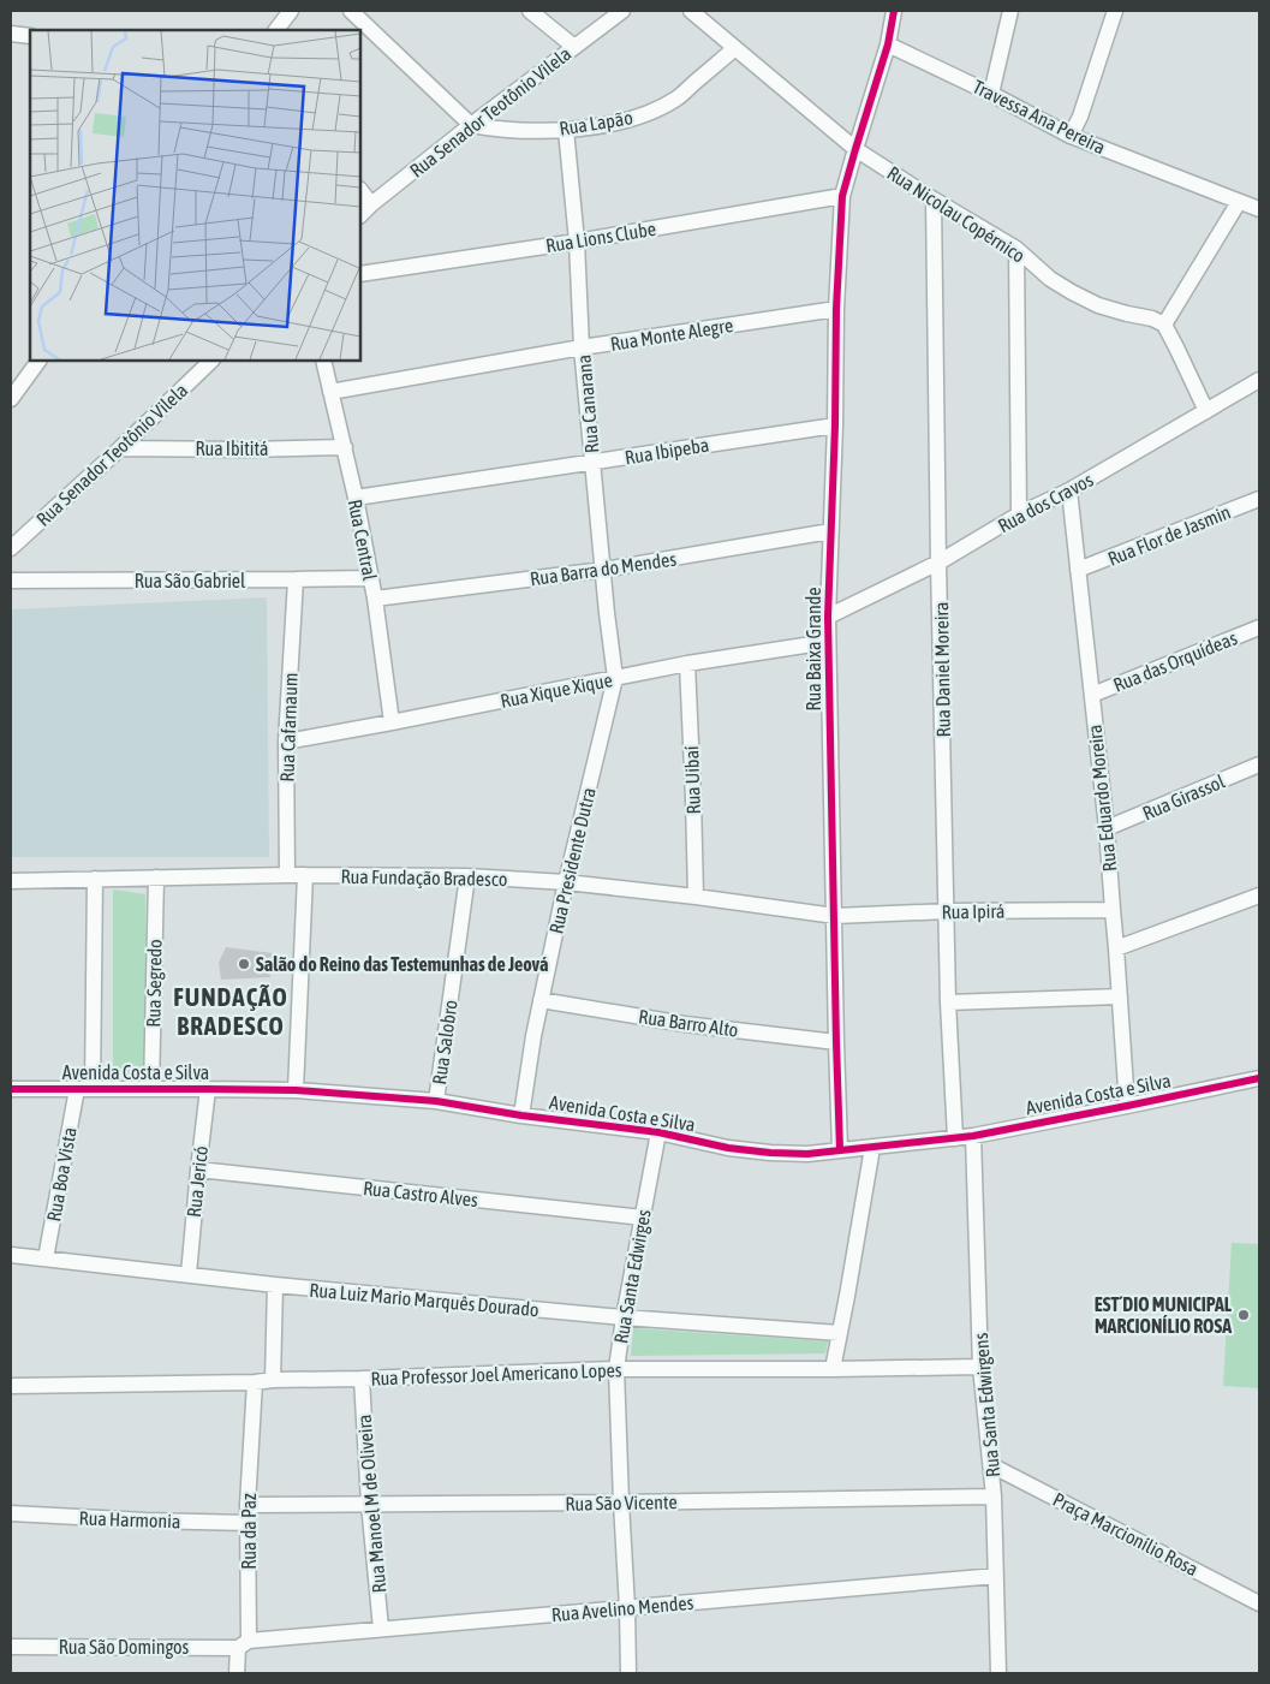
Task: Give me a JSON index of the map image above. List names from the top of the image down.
{
  "streets": {
    "street": [
      "Rua Senador Teotônio Vilela",
      "Travessa Ana Pereira",
      "Rua Lapão",
      "Rua Nicolau Copérnico",
      "Rua Lions Clube",
      "Rua Monte Alegre",
      "Rua Canarana",
      "Rua Ibititá",
      "Rua Ibipeba",
      "Rua dos Cravos",
      "Rua Flor de Jasmin",
      "Rua Central",
      "Rua Barra do Mendes",
      "Rua São Gabriel",
      "Rua Baixa Grande",
      "Rua das Orquídeas",
      "Rua Daniel Moreira",
      "Rua Xique Xique",
      "Rua Cafarnaum",
      "Rua Uibaí",
      "Rua Girassol",
      "Rua Eduardo Moreira",
      "Rua Presidente Dutra",
      "Rua Fundação Bradesco",
      "Rua Ipirá",
      "Rua Segredo",
      "Rua Barro Alto",
      "Rua Salobro",
      "Avenida Costa e Silva",
      "Rua Boa Vista",
      "Rua Jericó",
      "Rua Castro Alves",
      "Rua Santa Edwirges",
      "Rua Luiz Mario Marquês Dourado",
      "Rua Professor Joel Americano Lopes",
      "Rua Santa Edwirgens",
      "Rua São Vicente",
      "Rua Manoel M de Oliveira",
      "Rua Harmonia",
      "Rua da Paz",
      "Praça Marcionílio Rosa",
      "Rua Avelino Mendes",
      "Rua São Domingos"
    ]
  },
  "crossings": [
    ["Rua Senador Teotônio Vilela", "Rua Lapão"],
    ["Rua Senador Teotônio Vilela", "Rua Ibititá"],
    ["Travessa Ana Pereira", "Rua Baixa Grande"],
    ["Rua Lapão", "Rua Nicolau Copérnico"],
    ["Rua Lapão", "Rua Canarana"],
    ["Rua Nicolau Copérnico", "Rua Baixa Grande"],
    ["Rua Nicolau Copérnico", "Rua Daniel Moreira"],
    ["Rua Lions Clube", "Rua Canarana"],
    ["Rua Lions Clube", "Rua Baixa Grande"],
    ["Rua Monte Alegre", "Rua Canarana"],
    ["Rua Monte Alegre", "Rua Central"],
    ["Rua Monte Alegre", "Rua Baixa Grande"],
    ["Rua Canarana", "Rua Ibipeba"],
    ["Rua Canarana", "Rua Barra do Mendes"],
    ["Rua Canarana", "Rua Xique Xique"],
    ["Rua Canarana", "Rua Presidente Dutra"],
    ["Rua Ibititá", "Rua Central"],
    ["Rua Ibipeba", "Rua Central"],
    ["Rua Ibipeba", "Rua Baixa Grande"],
    ["Rua dos Cravos", "Rua Baixa Grande"],
    ["Rua dos Cravos", "Rua Daniel Moreira"],
    ["Rua dos Cravos", "Rua Eduardo Moreira"],
    ["Rua Flor de Jasmin", "Rua Eduardo Moreira"],
    ["Rua Central", "Rua Barra do Mendes"],
    ["Rua Central", "Rua São Gabriel"],
    ["Rua Central", "Rua Xique Xique"],
    ["Rua Barra do Mendes", "Rua Baixa Grande"],
    ["Rua São Gabriel", "Rua Cafarnaum"],
    ["Rua Baixa Grande", "Rua Xique Xique"],
    ["Rua Baixa Grande", "Rua Fundação Bradesco"],
    ["Rua Baixa Grande", "Rua Ipirá"],
    ["Rua Baixa Grande", "Rua Barro Alto"],
    ["Rua Baixa Grande", "Avenida Costa e Silva"],
    ["Rua das Orquídeas", "Rua Eduardo Moreira"],
    ["Rua Daniel Moreira", "Rua Ipirá"],
    ["Rua Daniel Moreira", "Avenida Costa e Silva"],
    ["Rua Xique Xique", "Rua Cafarnaum"],
    ["Rua Xique Xique", "Rua Uibaí"],
    ["Rua Xique Xique", "Rua Presidente Dutra"],
    ["Rua Cafarnaum", "Rua Fundação Bradesco"],
    ["Rua Uibaí", "Rua Fundação Bradesco"],
    ["Rua Girassol", "Rua Eduardo Moreira"],
    ["Rua Eduardo Moreira", "Rua Ipirá"],
    ["Rua Eduardo Moreira", "Avenida Costa e Silva"],
    ["Rua Presidente Dutra", "Rua Fundação Bradesco"],
    ["Rua Presidente Dutra", "Rua Barro Alto"],
    ["Rua Presidente Dutra", "Avenida Costa e Silva"],
    ["Rua Fundação Bradesco", "Rua Ipirá"],
    ["Rua Fundação Bradesco", "Rua Segredo"],
    ["Rua Fundação Bradesco", "Rua Salobro"],
    ["Rua Fundação Bradesco", "Rua Boa Vista"],
    ["Rua Segredo", "Avenida Costa e Silva"],
    ["Rua Salobro", "Avenida Costa e Silva"],
    ["Avenida Costa e Silva", "Rua Boa Vista"],
    ["Avenida Costa e Silva", "Rua Jericó"],
    ["Avenida Costa e Silva", "Rua Santa Edwirges"],
    ["Avenida Costa e Silva", "Rua Santa Edwirgens"],
    ["Rua Boa Vista", "Rua Luiz Mario Marquês Dourado"],
    ["Rua Jericó", "Rua Castro Alves"],
    ["Rua Jericó", "Rua Luiz Mario Marquês Dourado"],
    ["Rua Castro Alves", "Rua Santa Edwirges"],
    ["Rua Santa Edwirges", "Rua Luiz Mario Marquês Dourado"],
    ["Rua Santa Edwirges", "Rua Professor Joel Americano Lopes"],
    ["Rua Santa Edwirges", "Rua São Vicente"],
    ["Rua Santa Edwirges", "Rua Avelino Mendes"],
    ["Rua Professor Joel Americano Lopes", "Rua Santa Edwirgens"],
    ["Rua Professor Joel Americano Lopes", "Rua Manoel M de Oliveira"],
    ["Rua Professor Joel Americano Lopes", "Rua da Paz"],
    ["Rua Santa Edwirgens", "Rua São Vicente"],
    ["Rua Santa Edwirgens", "Praça Marcionílio Rosa"],
    ["Rua Santa Edwirgens", "Rua Avelino Mendes"],
    ["Rua São Vicente", "Rua Manoel M de Oliveira"],
    ["Rua São Vicente", "Rua da Paz"],
    ["Rua Manoel M de Oliveira", "Rua Avelino Mendes"],
    ["Rua Harmonia", "Rua da Paz"],
    ["Rua da Paz", "Rua Avelino Mendes"],
    ["Rua da Paz", "Rua São Domingos"],
    ["Rua Avelino Mendes", "Rua São Domingos"]
  ],
  "districts": ["FUNDAÇÃO BRADESCO"],
  "places": ["Salão do Reino das Testemunhas de Jeová", "EST´DIO MUNICIPAL MARCIONÍLIO ROSA"]
}
